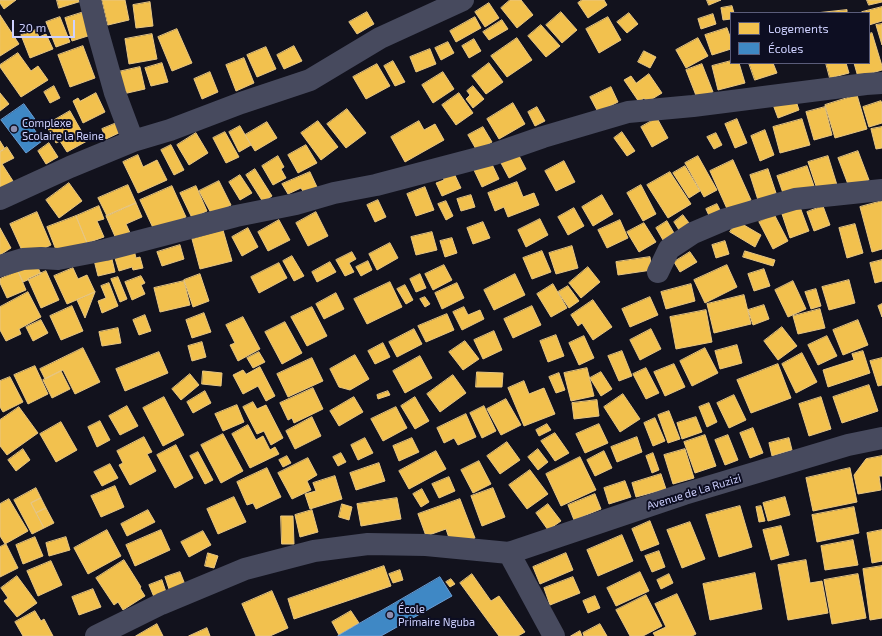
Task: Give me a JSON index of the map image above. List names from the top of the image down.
{
  "streets": {
    "street": ["Avenue de La Ruzizi"]
  },
  "places": ["Complexe Scolaire la Reine", "École Primaire Nguba"],
  "legend": ["Logements", "Écoles"],
  "scale_bar": "20 m"
}
